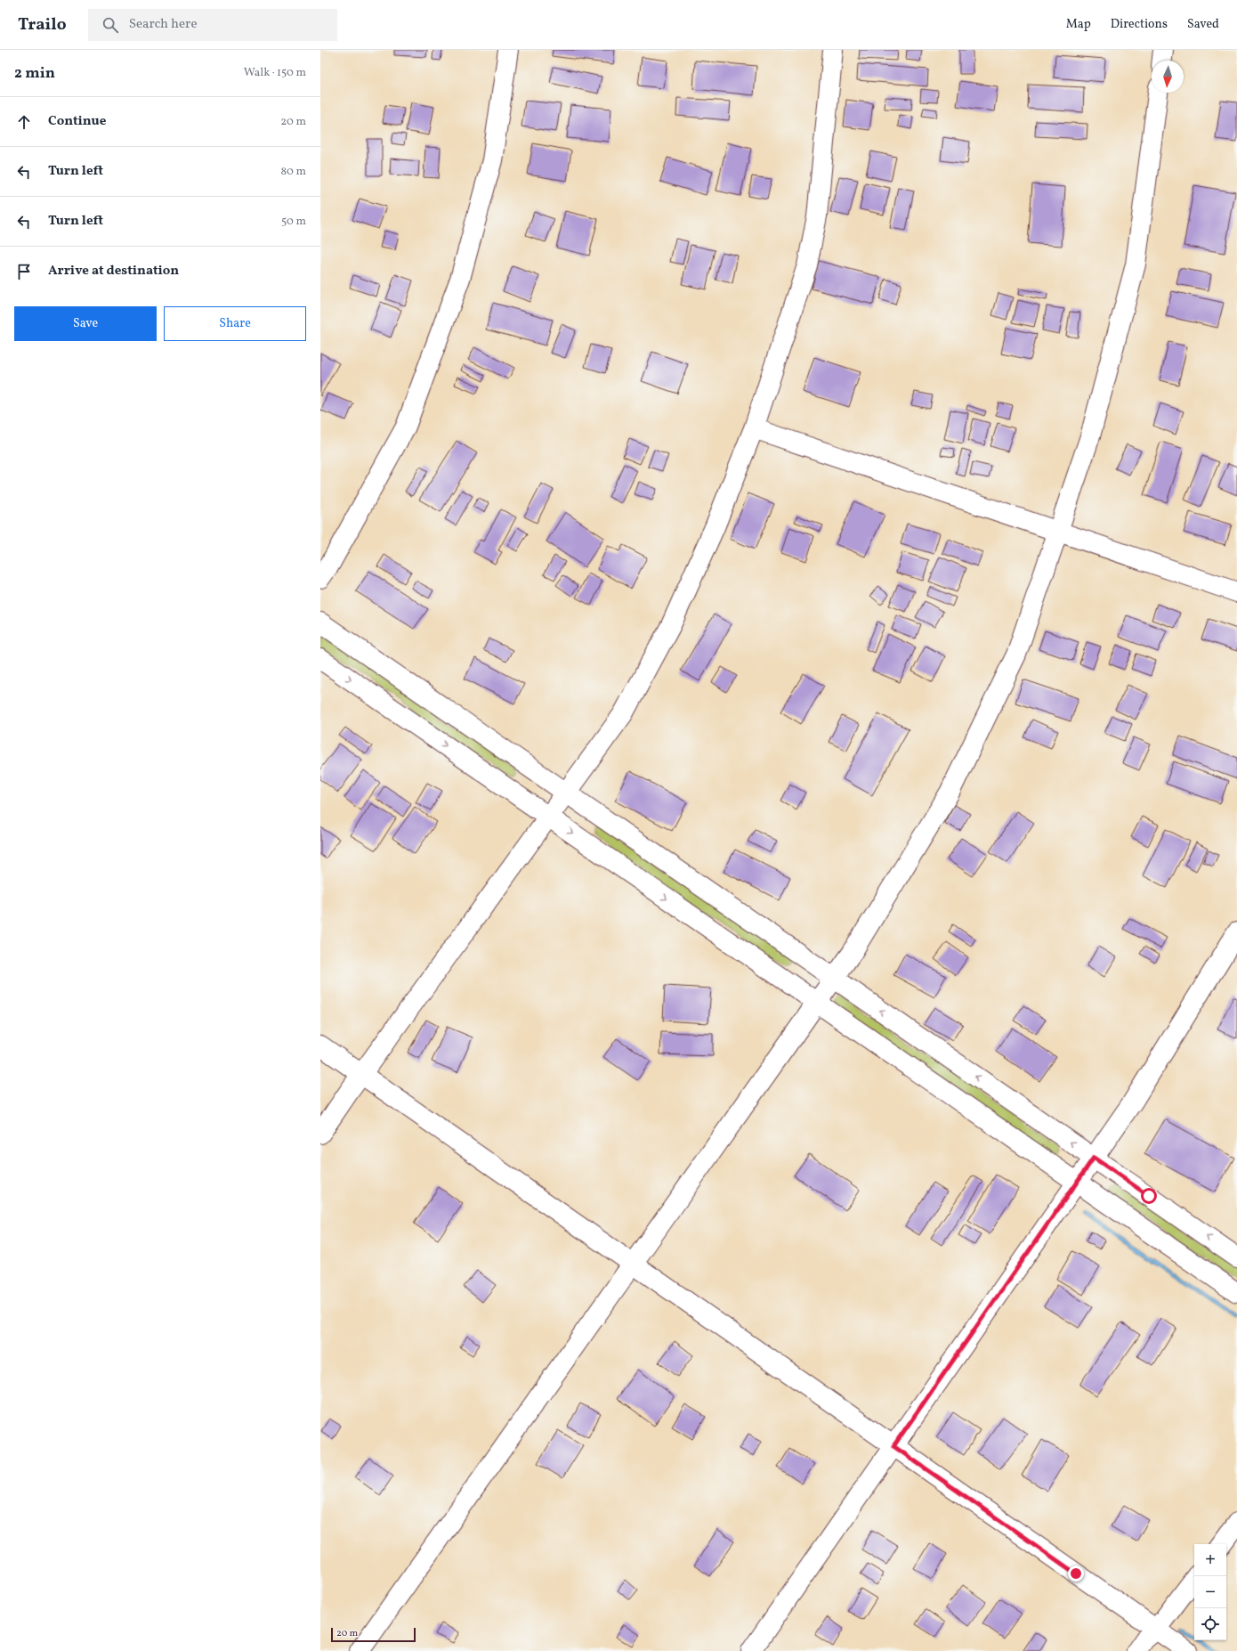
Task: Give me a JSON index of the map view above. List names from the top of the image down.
{
  "scale_bar": "20 m",
  "north": "bottom",
  "page": {
    "header": "Trailo",
    "search": "Search here",
    "nav": ["Map", "Directions", "Saved"],
    "heading": ["2 min", "Walk · 150 m"],
    "list": [
      ["Continue", "20 m"],
      ["Turn left", "80 m"],
      ["Turn left", "50 m"],
      "Arrive at destination"
    ],
    "buttons": ["Save", "Share"],
    "map_buttons": ["+", "−"],
    "scale": "20 m"
  }
}
